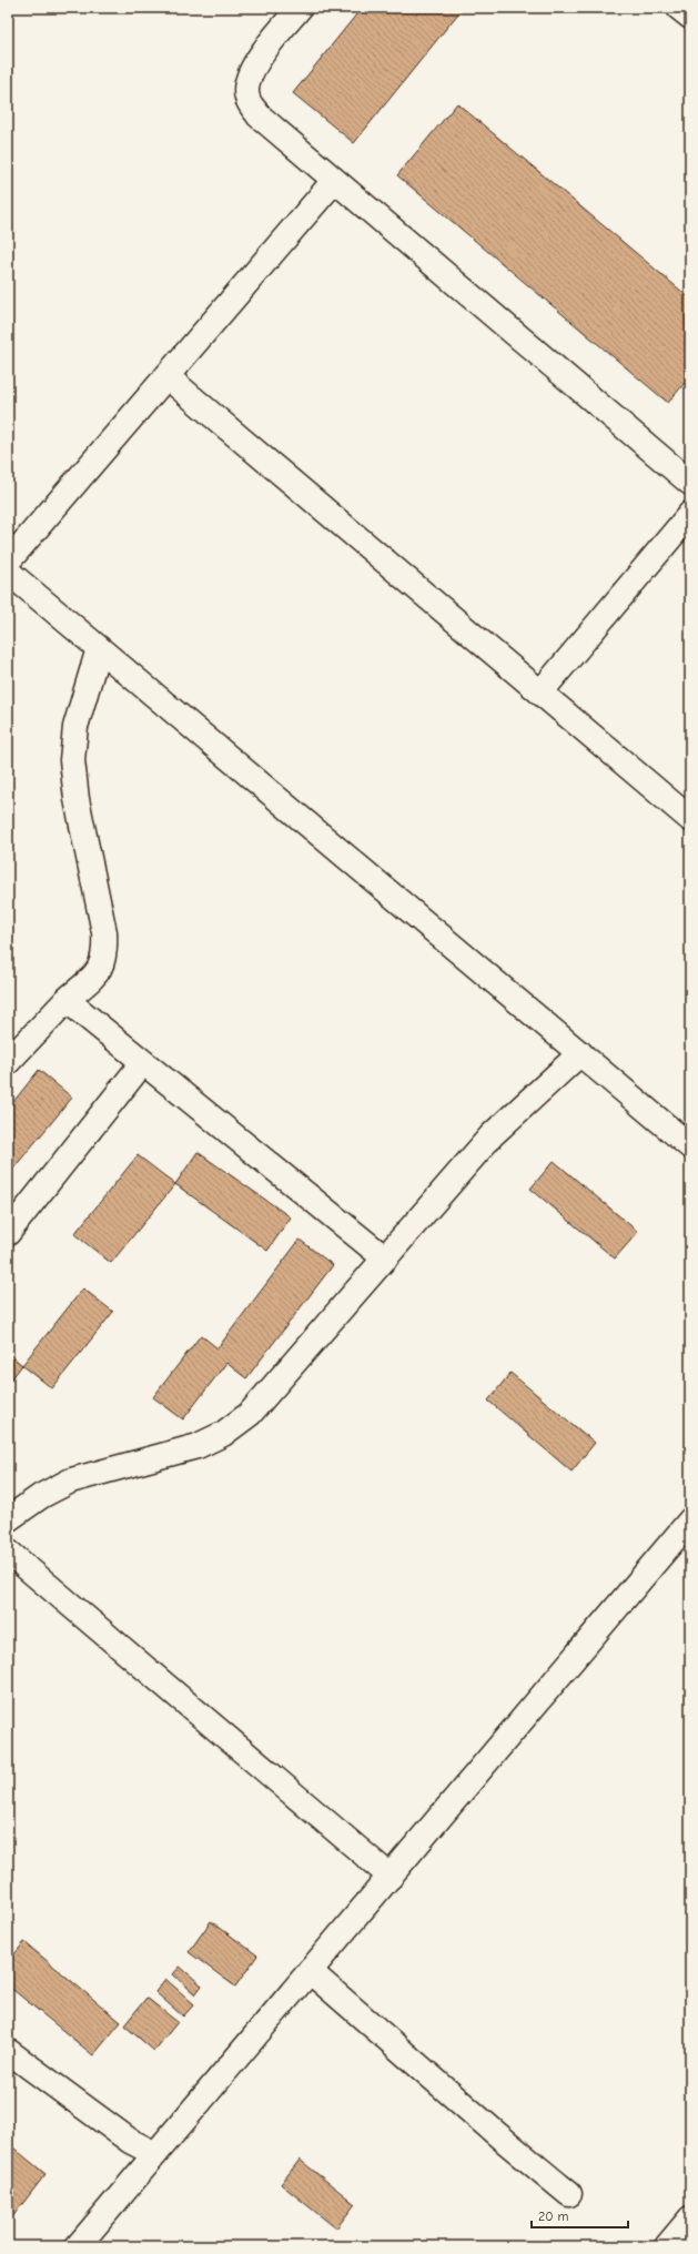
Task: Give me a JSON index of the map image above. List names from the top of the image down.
{
  "scale_bar": "20 m"
}
